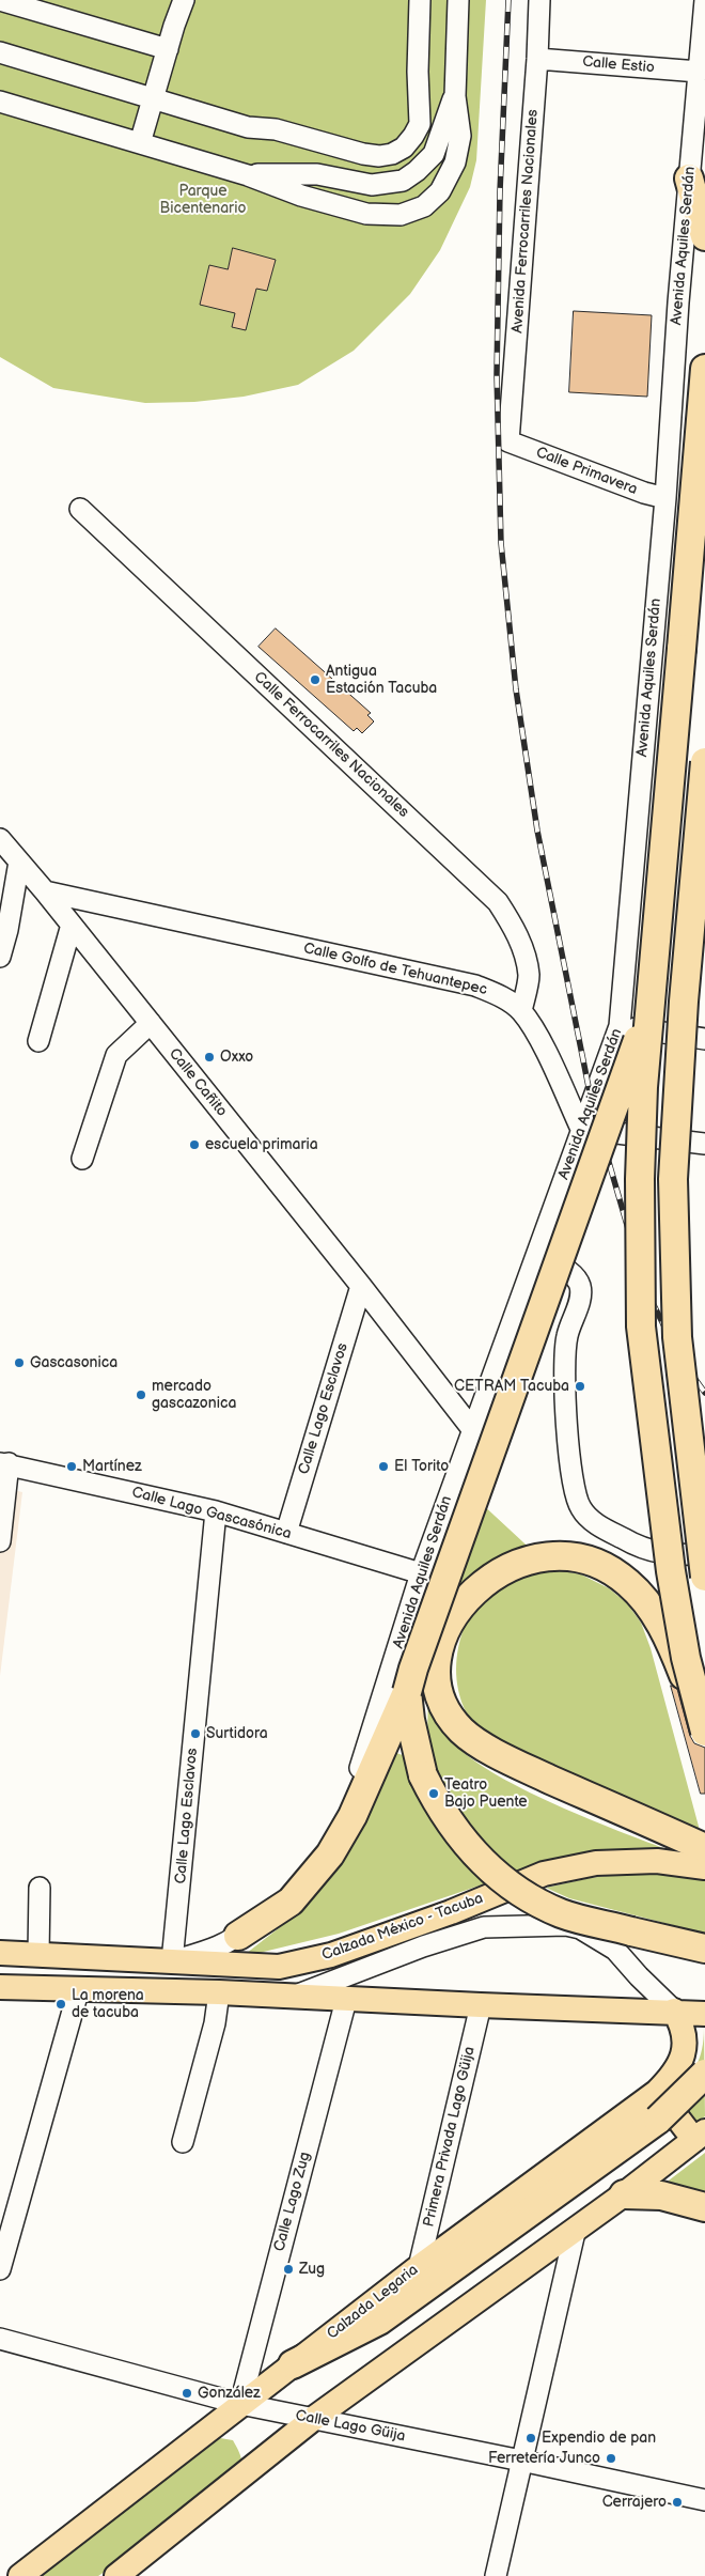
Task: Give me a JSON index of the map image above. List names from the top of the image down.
{
  "streets": {
    "highway": ["Avenida Aquiles Serdán"],
    "main road": ["Calzada México - Tacuba", "Calzada Legaria"],
    "street": [
      "Calle Estio",
      "Avenida Ferrocarriles Nacionales",
      "Calle Primavera",
      "Calle Ferrocarriles Nacionales",
      "Calle Golfo de Tehuantepec",
      "Calle Cañito",
      "Calle Lago Esclavos",
      "Calle Lago Gascasónica",
      "Primera Privada Lago Güija",
      "Calle Lago Zug",
      "Calle Lago Güija"
    ]
  },
  "crossings": [
    ["Calle Estio", "Avenida Ferrocarriles Nacionales"],
    ["Calle Estio", "Avenida Aquiles Serdán"],
    ["Avenida Ferrocarriles Nacionales", "Calle Primavera"],
    ["Avenida Aquiles Serdán", "Calle Primavera"],
    ["Avenida Aquiles Serdán", "Calle Golfo de Tehuantepec"],
    ["Avenida Aquiles Serdán", "Calle Cañito"],
    ["Avenida Aquiles Serdán", "Calle Lago Esclavos"],
    ["Avenida Aquiles Serdán", "Calle Lago Gascasónica"],
    ["Avenida Aquiles Serdán", "Calzada México - Tacuba"],
    ["Calle Ferrocarriles Nacionales", "Calle Golfo de Tehuantepec"],
    ["Calle Golfo de Tehuantepec", "Calle Cañito"],
    ["Calle Cañito", "Calle Lago Esclavos"],
    ["Calle Lago Esclavos", "Calle Lago Gascasónica"],
    ["Calle Lago Esclavos", "Calzada México - Tacuba"],
    ["Primera Privada Lago Güija", "Calzada Legaria"],
    ["Calle Lago Zug", "Calzada Legaria"],
    ["Calle Lago Zug", "Calle Lago Güija"],
    ["Calzada Legaria", "Calle Lago Güija"]
  ],
  "parks": ["Parque Bicentenario"],
  "places": [
    "Antigua Estación Tacuba",
    "Oxxo",
    "escuela primaria",
    "Gascasonica",
    "CETRAM Tacuba",
    "mercado gascazonica",
    "Martínez",
    "El Torito",
    "Surtidora",
    "Teatro Bajo Puente",
    "La morena de tacuba",
    "Zug",
    "González",
    "Expendio de pan",
    "Ferretería Junco",
    "Cerrajero"
  ]
}
